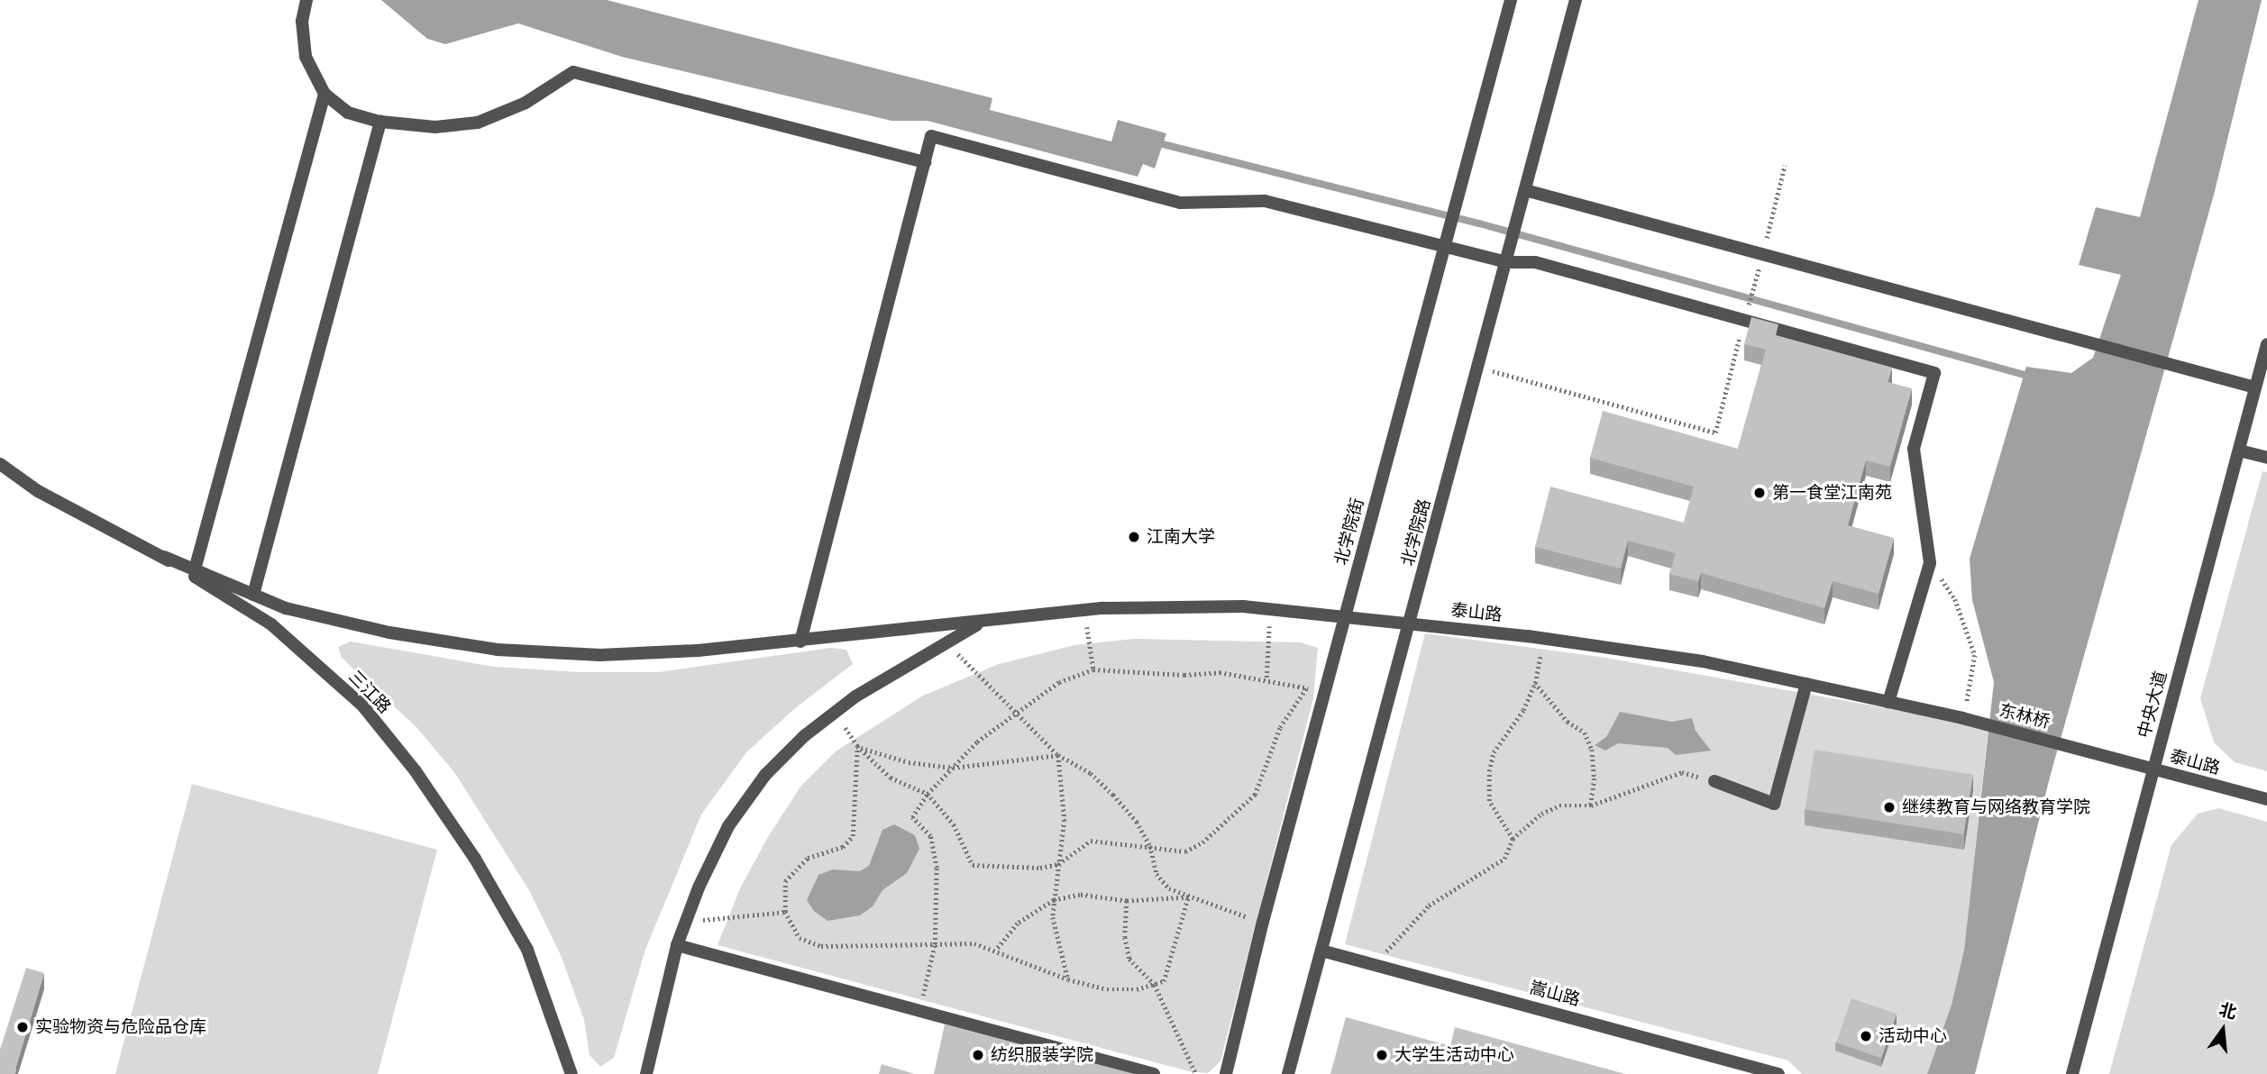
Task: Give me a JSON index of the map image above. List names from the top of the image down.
{
  "streets": {
    "street": [
      "北学院街",
      "北学院路",
      "泰山路",
      "三江路",
      "中央大道",
      "东林桥",
      "嵩山路"
    ]
  },
  "crossings": [
    ["北学院街", "泰山路"],
    ["北学院路", "泰山路"],
    ["北学院路", "嵩山路"],
    ["泰山路", "三江路"],
    ["泰山路", "中央大道"],
    ["泰山路", "东林桥"]
  ],
  "places": [
    "第一食堂江南苑",
    "江南大学",
    "继续教育与网络教育学院",
    "实验物资与危险品仓库",
    "活动中心",
    "纺织服装学院",
    "大学生活动中心"
  ],
  "north": "top"
}
